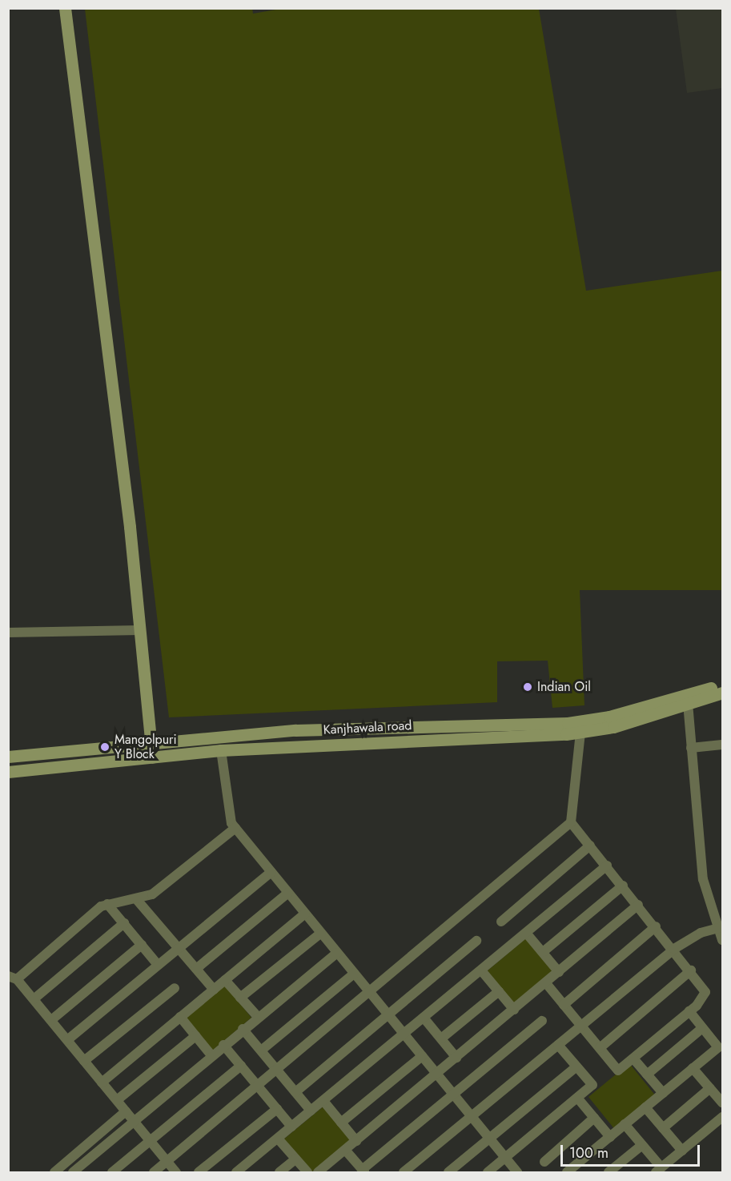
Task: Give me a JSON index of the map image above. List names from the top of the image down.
{
  "streets": {
    "main road": ["Kanjhawala road"]
  },
  "places": ["Indian Oil", "Mangolpuri Y Block"],
  "scale_bar": "100 m"
}
